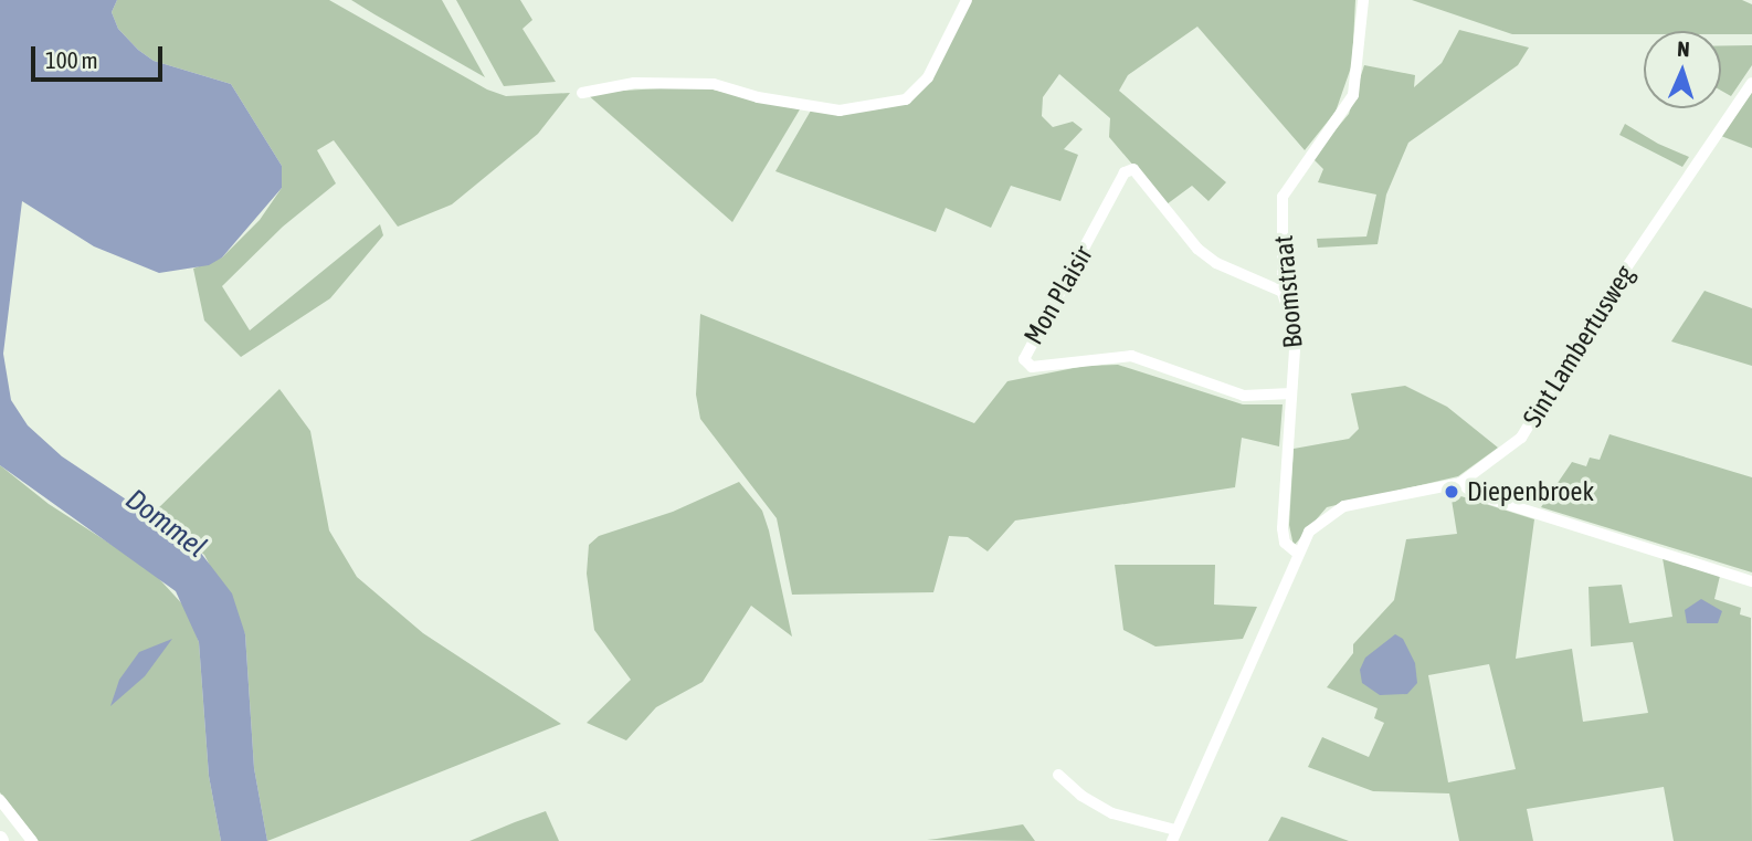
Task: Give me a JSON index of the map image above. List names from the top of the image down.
{
  "streets": {
    "street": ["Boomstraat", "Mon Plaisir", "Sint Lambertusweg"]
  },
  "crossings": [
    ["Boomstraat", "Mon Plaisir"],
    ["Boomstraat", "Sint Lambertusweg"]
  ],
  "water": ["Dommel"],
  "places": ["Diepenbroek"],
  "scale_bar": "100 m",
  "north": "top"
}
